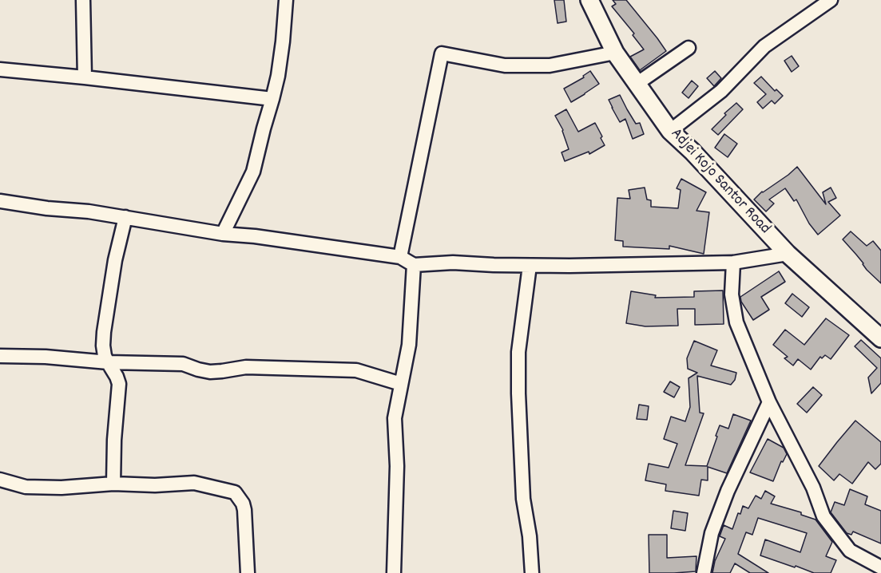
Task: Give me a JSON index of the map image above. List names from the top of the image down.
{
  "streets": {
    "street": ["Adjei Kojo Santor Road"]
  }
}
